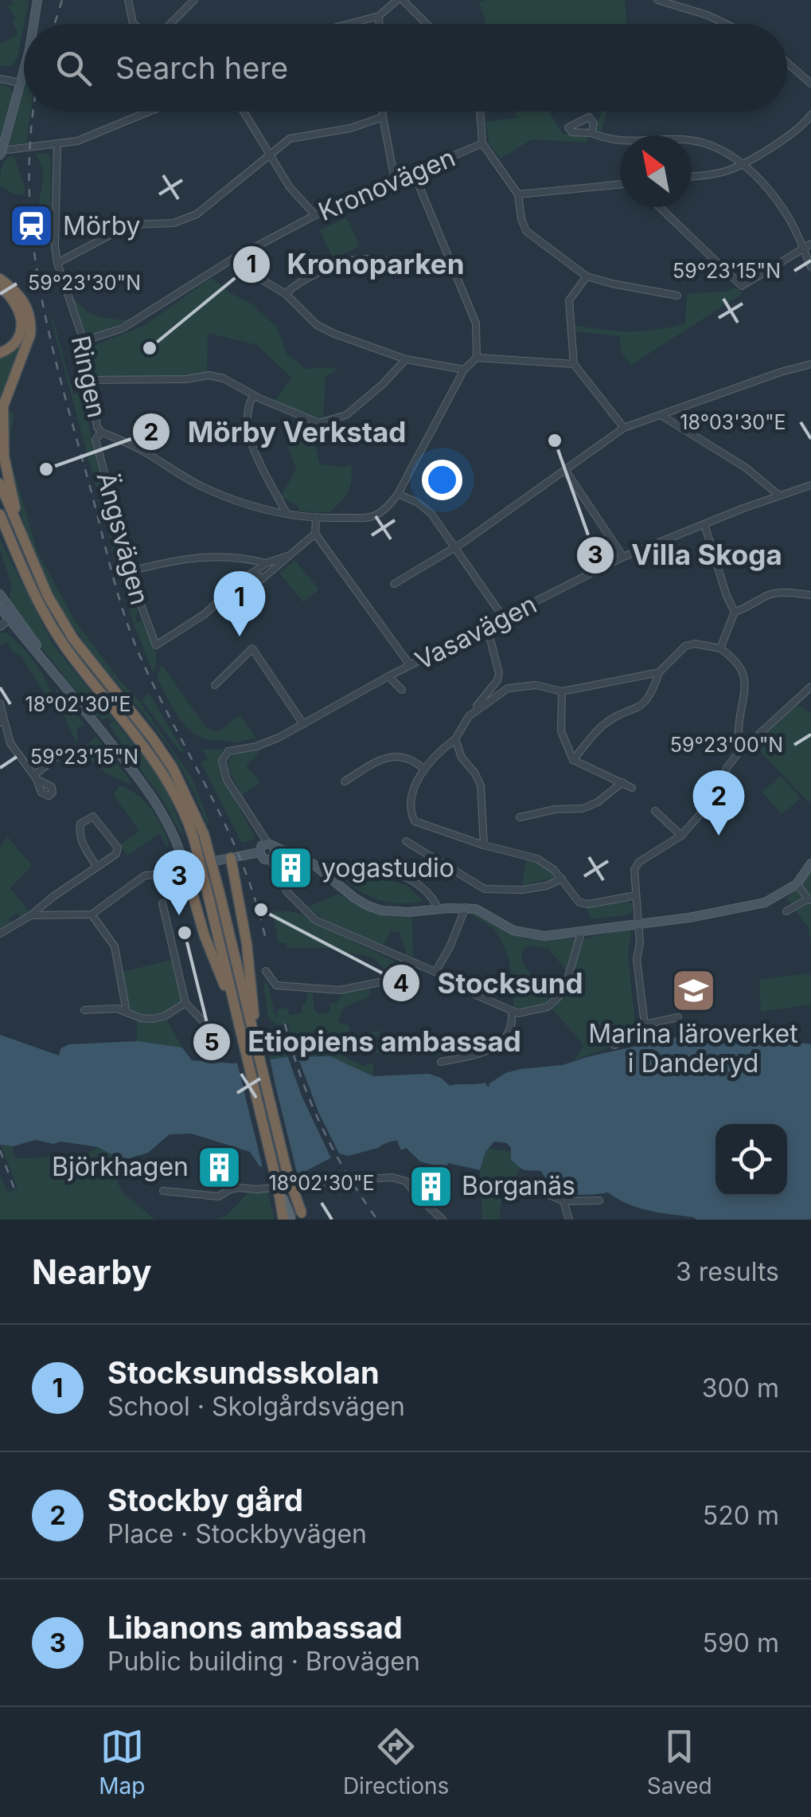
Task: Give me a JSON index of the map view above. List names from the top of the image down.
{
  "streets": {
    "street": [
      "Kronovägen",
      "Ringen",
      "Ängsvägen",
      "Vasavägen"
    ]
  },
  "crossings": [
    ["Kronovägen", "Ringen"],
    ["Ringen", "Ängsvägen"]
  ],
  "places": {
    "station": ["Mörby"],
    "other": [
      "Kronoparken",
      "Villa Skoga",
      "Mörby Verkstad",
      "Stocksund",
      "Etiopiens ambassad"
    ],
    "building": ["yogastudio", "Björkhagen", "Borganäs"],
    "school or university": ["Marina läroverket i Danderyd"]
  },
  "north": "top left",
  "page": {
    "search": "Search here",
    "pins": ["1", "2", "3"],
    "heading": ["Nearby", "3 results"],
    "list": [
      {
        "mark": "1",
        "name": "Stocksundsskolan",
        "note": "School · Skolgårdsvägen",
        "value": "300 m"
      },
      {
        "mark": "2",
        "name": "Stockby gård",
        "note": "Place · Stockbyvägen",
        "value": "520 m"
      },
      {
        "mark": "3",
        "name": "Libanons ambassad",
        "note": "Public building · Brovägen",
        "value": "590 m"
      }
    ],
    "nav": ["Map", "Directions", "Saved"]
  },
  "coordinates": [
    "59°23'15\"N",
    "59°23'30\"N",
    "18°03'30\"E",
    "18°02'30\"E",
    "59°23'00\"N"
  ]
}
